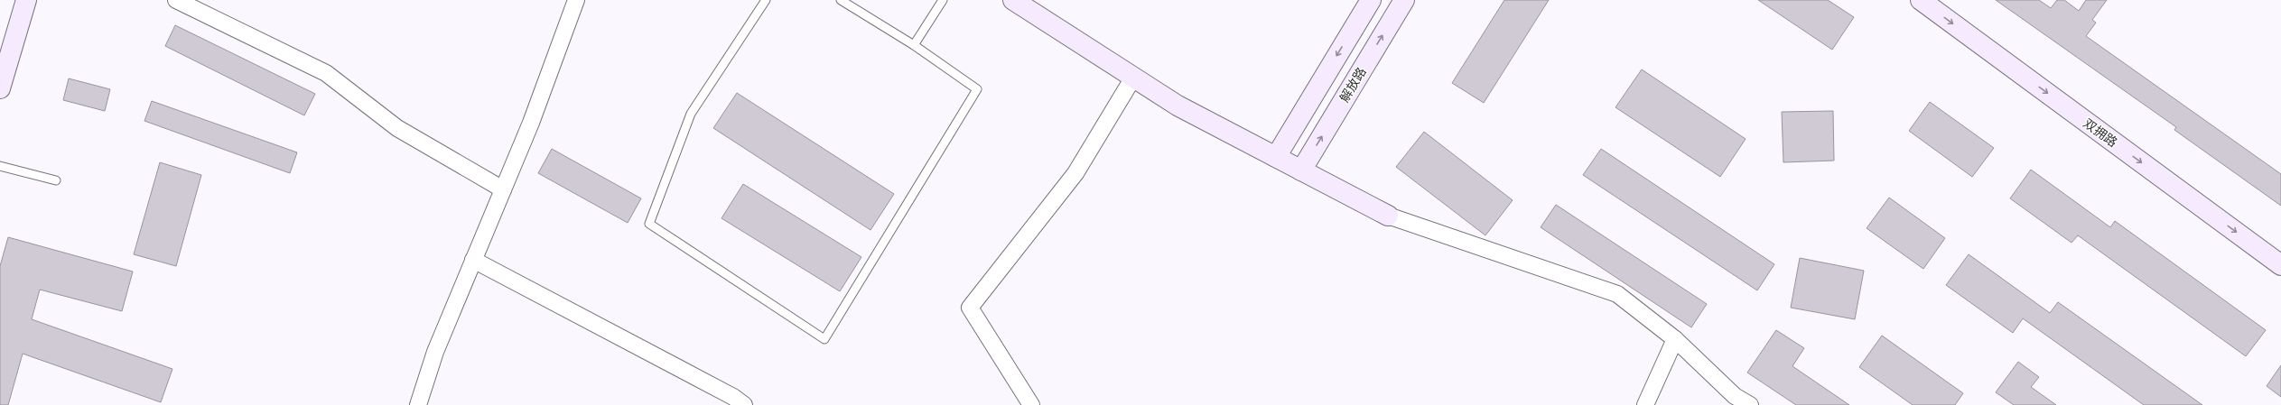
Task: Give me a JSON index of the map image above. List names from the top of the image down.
{
  "streets": {
    "street": ["解放路", "双拥路"]
  }
}
